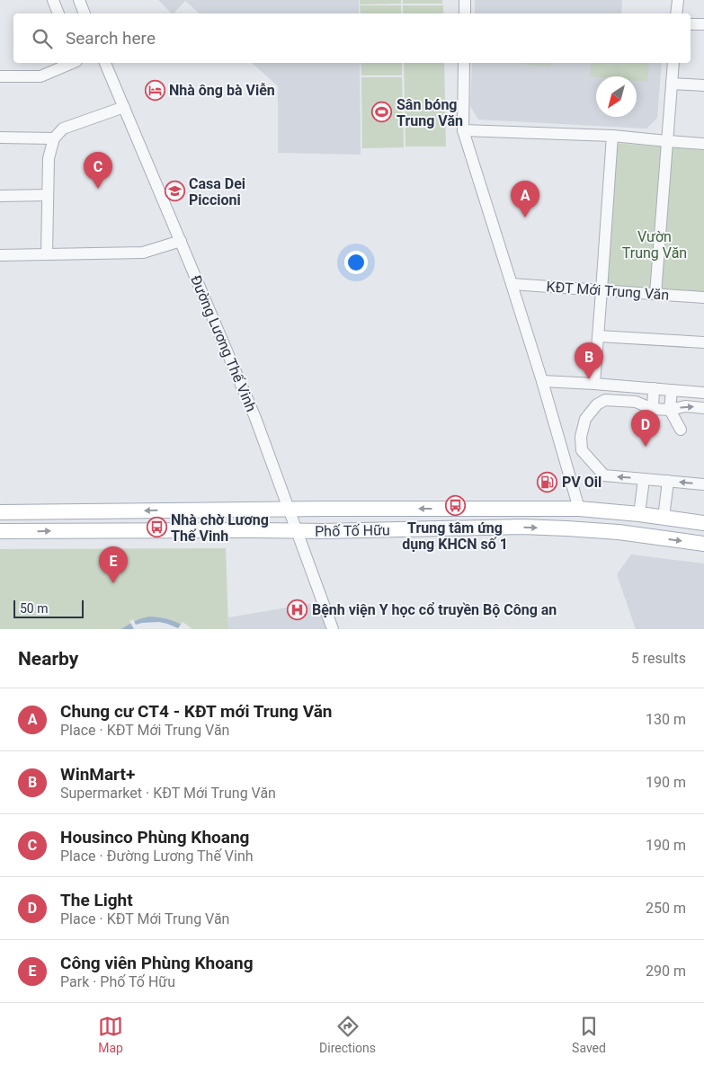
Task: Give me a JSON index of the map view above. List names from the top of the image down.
{
  "streets": {
    "main road": ["Phố Tố Hữu"],
    "street": ["KĐT Mới Trung Văn", "Đường Lương Thế Vinh"]
  },
  "crossings": [
    ["Đường Lương Thế Vinh", "Phố Tố Hữu"]
  ],
  "parks": ["Vườn Trung Văn"],
  "places": {
    "hotel": ["Nhà ông bà Viễn"],
    "sports": ["Sân bóng Trung Văn"],
    "school or university": ["Casa Dei Piccioni"],
    "fuel station": ["PV Oil"],
    "bus stop": ["Trung tâm ứng dụng KHCN số 1", "Nhà chờ Lương Thế Vinh"],
    "hospital": ["Bệnh viện Y học cổ truyền Bộ Công an"]
  },
  "scale_bar": "50 m",
  "north": "bottom left",
  "page": {
    "search": "Search here",
    "pins": [
      "C",
      "A",
      "B",
      "D",
      "E"
    ],
    "scale": "50 m",
    "heading": ["Nearby", "5 results"],
    "list": [
      {
        "mark": "A",
        "name": "Chung cư CT4 - KĐT mới Trung Văn",
        "note": "Place · KĐT Mới Trung Văn",
        "value": "130 m"
      },
      {
        "mark": "B",
        "name": "WinMart+",
        "note": "Supermarket · KĐT Mới Trung Văn",
        "value": "190 m"
      },
      {
        "mark": "C",
        "name": "Housinco Phùng Khoang",
        "note": "Place · Đường Lương Thế Vinh",
        "value": "190 m"
      },
      {
        "mark": "D",
        "name": "The Light",
        "note": "Place · KĐT Mới Trung Văn",
        "value": "250 m"
      },
      {
        "mark": "E",
        "name": "Công viên Phùng Khoang",
        "note": "Park · Phố Tố Hữu",
        "value": "290 m"
      }
    ],
    "nav": ["Map", "Directions", "Saved"]
  }
}
